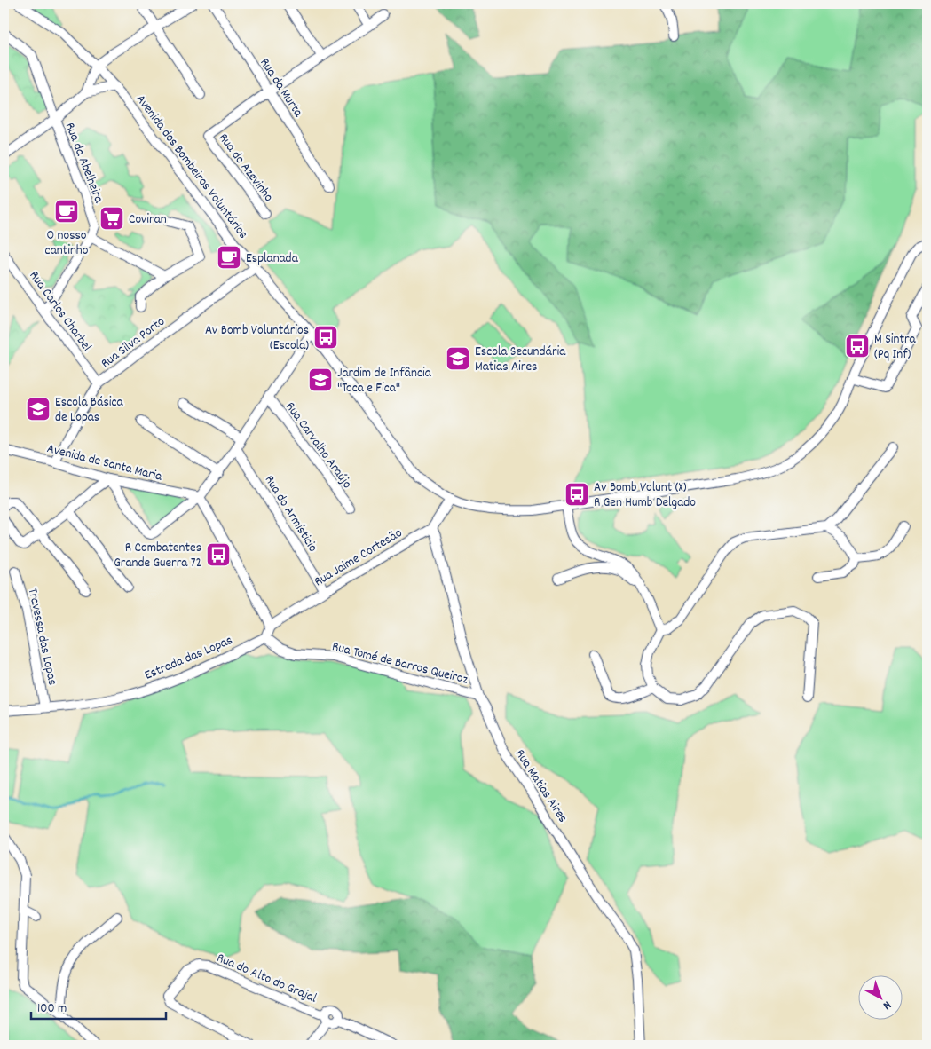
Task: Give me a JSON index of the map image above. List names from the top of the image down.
{
  "streets": {
    "street": [
      "Rua da Murta",
      "Rua da Abelheira",
      "Avenida dos Bombeiros Voluntários",
      "Rua do Azevinho",
      "Rua Carlos Charbel",
      "Rua Silva Porto",
      "Rua Carvalho Araújo",
      "Avenida de Santa Maria",
      "Rua do Armísticio",
      "Rua Jaime Cortesão",
      "Travessa das Lopas",
      "Estrada das Lopas",
      "Rua Tomé de Barros Queiroz",
      "Rua Matias Aires",
      "Rua do Alto do Grajal"
    ]
  },
  "crossings": [
    ["Rua da Murta", "Rua do Azevinho"],
    ["Avenida dos Bombeiros Voluntários", "Rua Silva Porto"],
    ["Avenida dos Bombeiros Voluntários", "Rua Jaime Cortesão"],
    ["Rua Carlos Charbel", "Rua Silva Porto"],
    ["Rua Silva Porto", "Avenida de Santa Maria"],
    ["Rua do Armísticio", "Rua Jaime Cortesão"],
    ["Rua Jaime Cortesão", "Rua Matias Aires"],
    ["Travessa das Lopas", "Estrada das Lopas"],
    ["Estrada das Lopas", "Rua Tomé de Barros Queiroz"],
    ["Rua Tomé de Barros Queiroz", "Rua Matias Aires"]
  ],
  "places": {
    "cafe": ["O nosso cantinho", "Esplanada"],
    "supermarket": ["Coviran"],
    "bus stop": [
      "Av Bomb Voluntários (Escola)",
      "M Sintra (Pq Inf)",
      "Av Bomb Volunt (X) R Gen Humb Delgado",
      "R Combatentes Grande Guerra 72"
    ],
    "school or university": ["Escola Secundária Matias Aires", "Jardim de Infância \"Toca e Fica\"", "Escola Básica de Lopas"]
  },
  "scale_bar": "100 m",
  "north": "bottom right"
}
